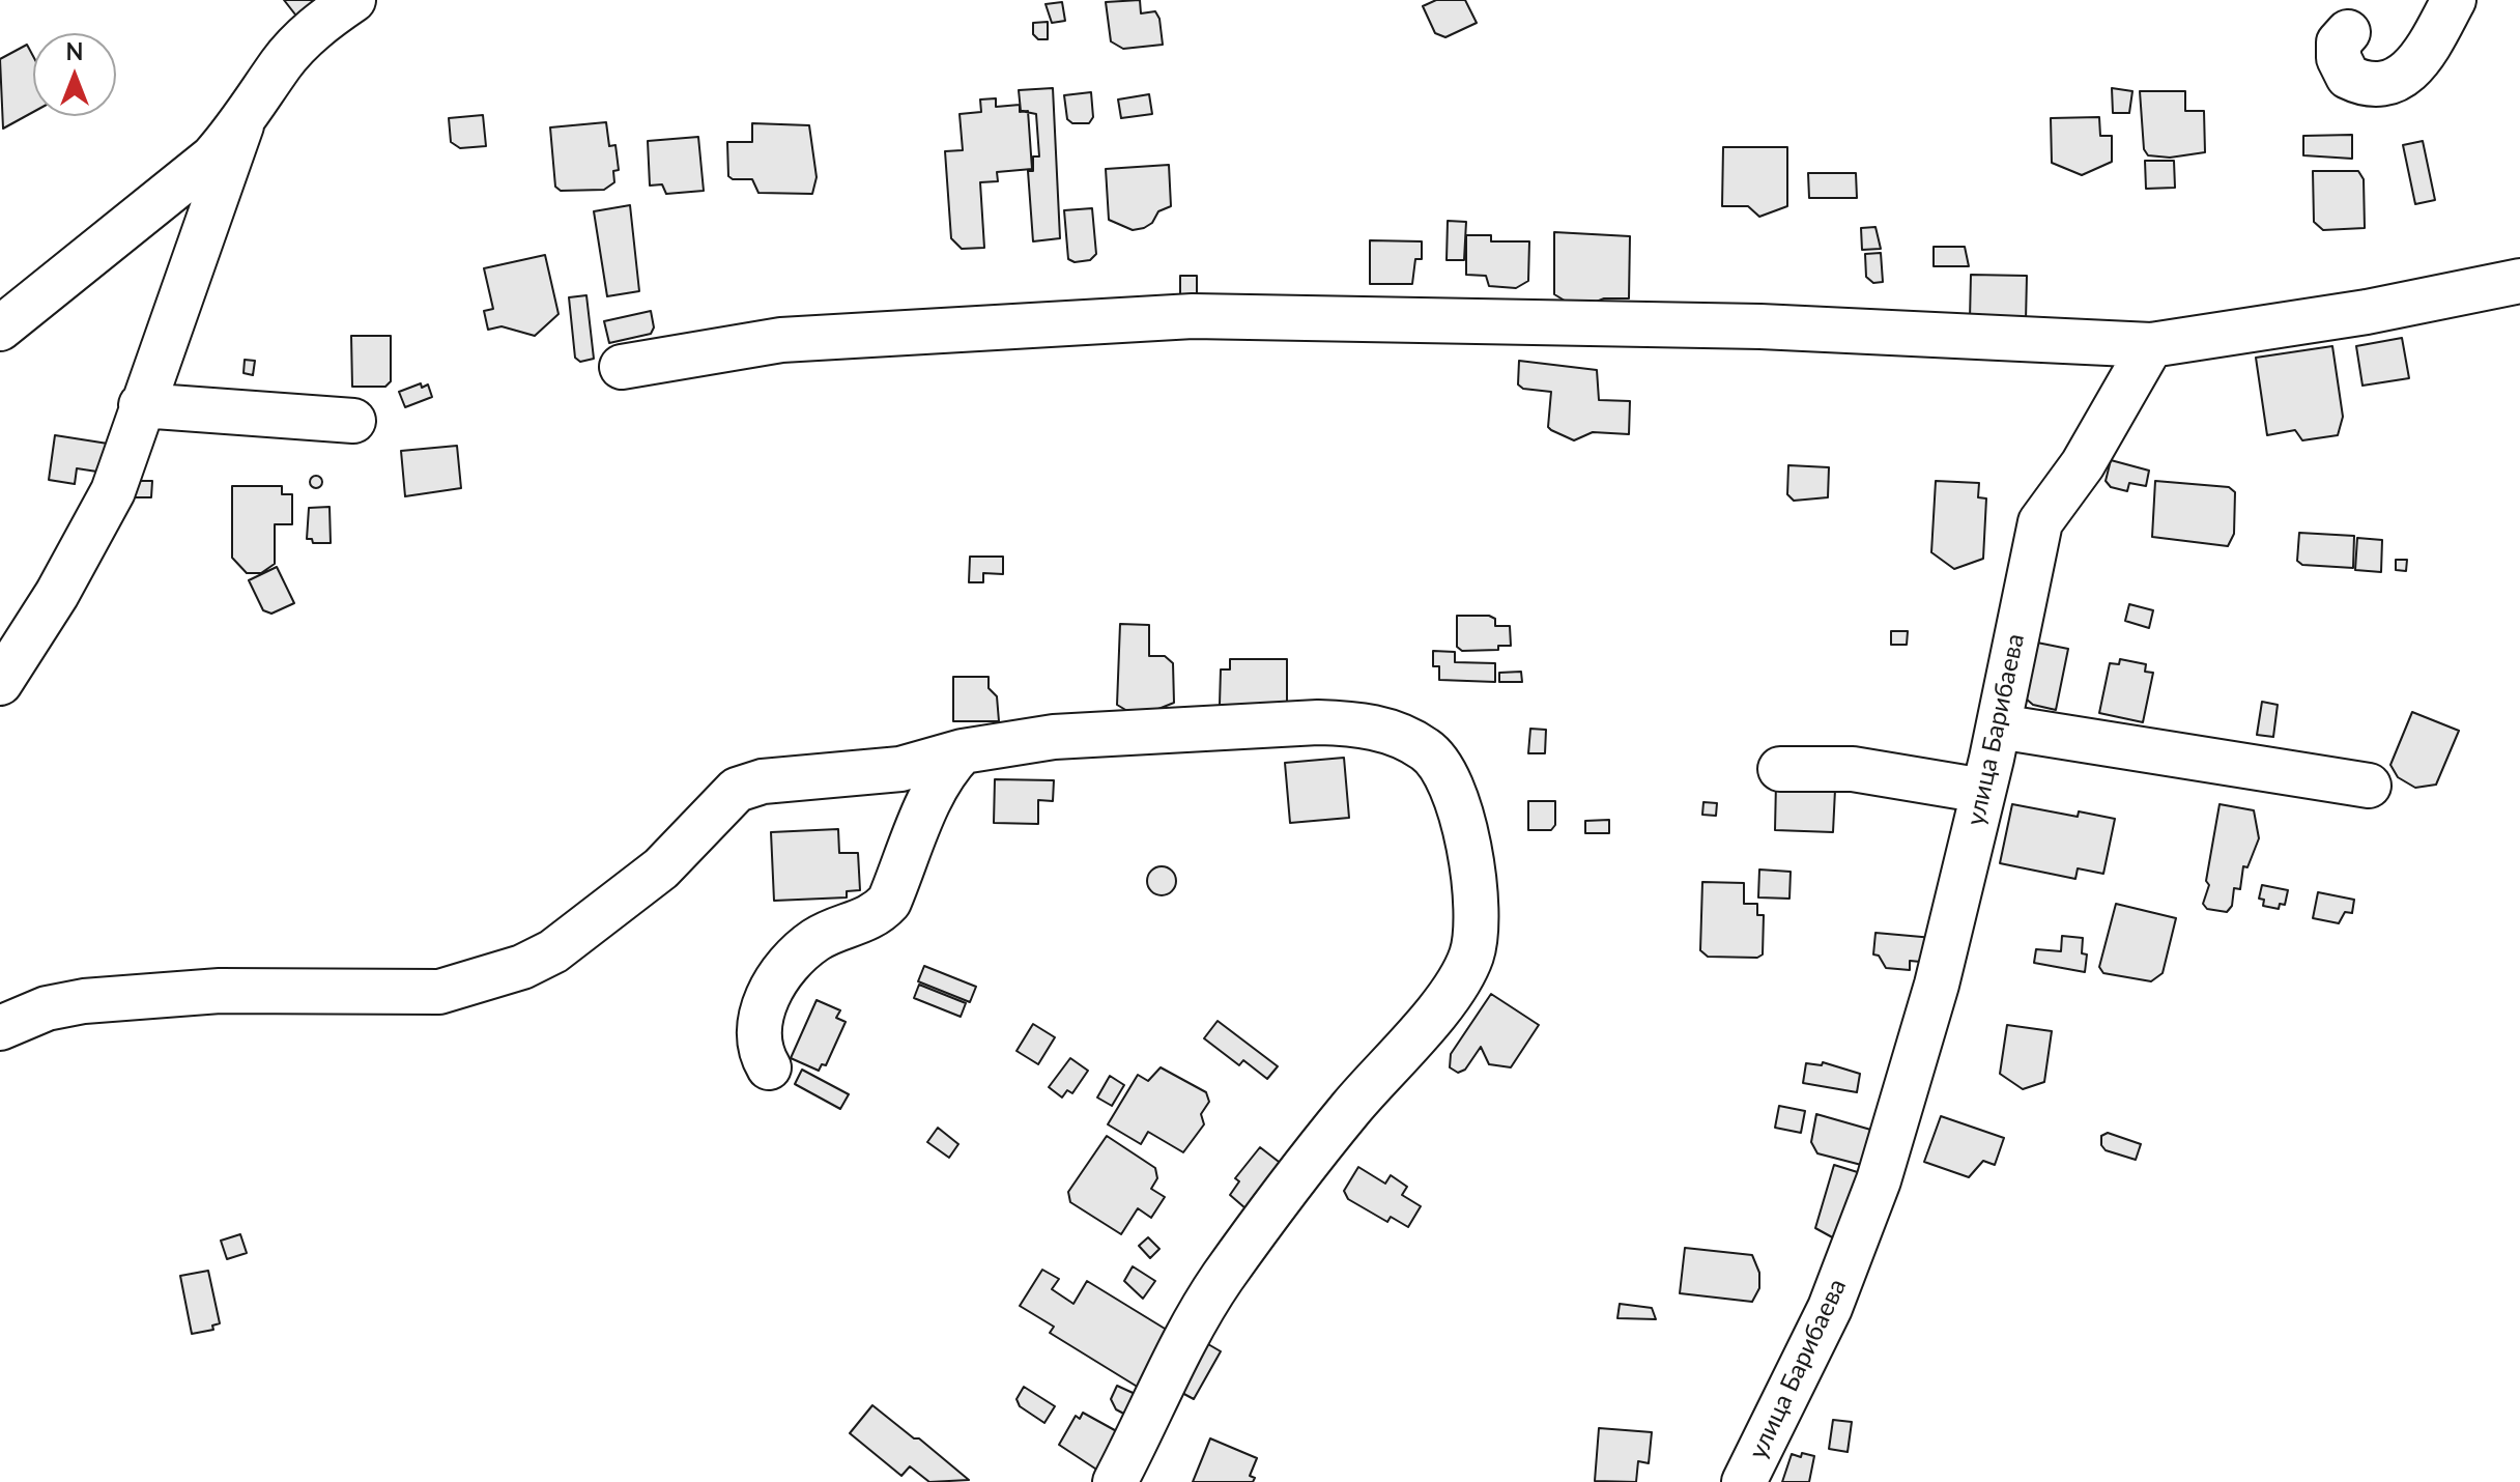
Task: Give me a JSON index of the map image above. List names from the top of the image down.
{
  "streets": {
    "street": ["улица Барибаева"]
  },
  "north": "top"
}
